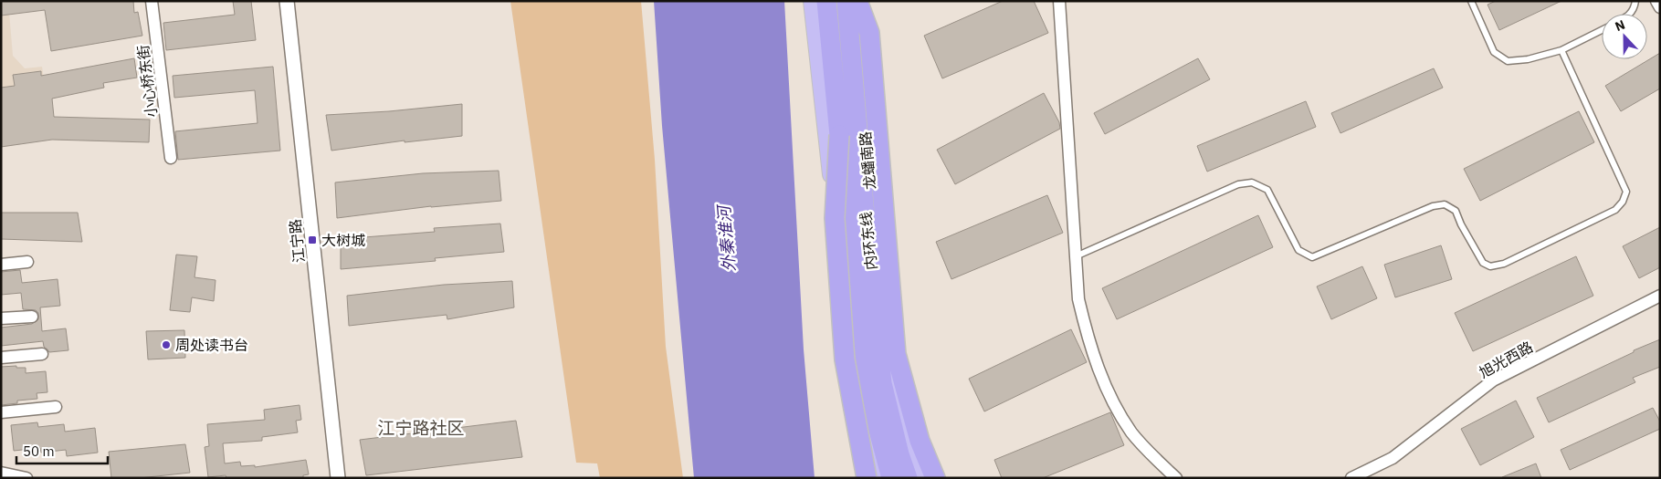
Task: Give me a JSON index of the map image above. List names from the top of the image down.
{
  "streets": {
    "highway": ["内环东线"],
    "main road": ["龙蟠南路"],
    "street": ["小心桥东街", "江宁路", "旭光西路"]
  },
  "districts": ["江宁路社区"],
  "water": ["外秦淮河"],
  "places": {
    "transit": ["大树城"],
    "other": ["周处读书台"]
  },
  "scale_bar": "50 m",
  "north": "top"
}
